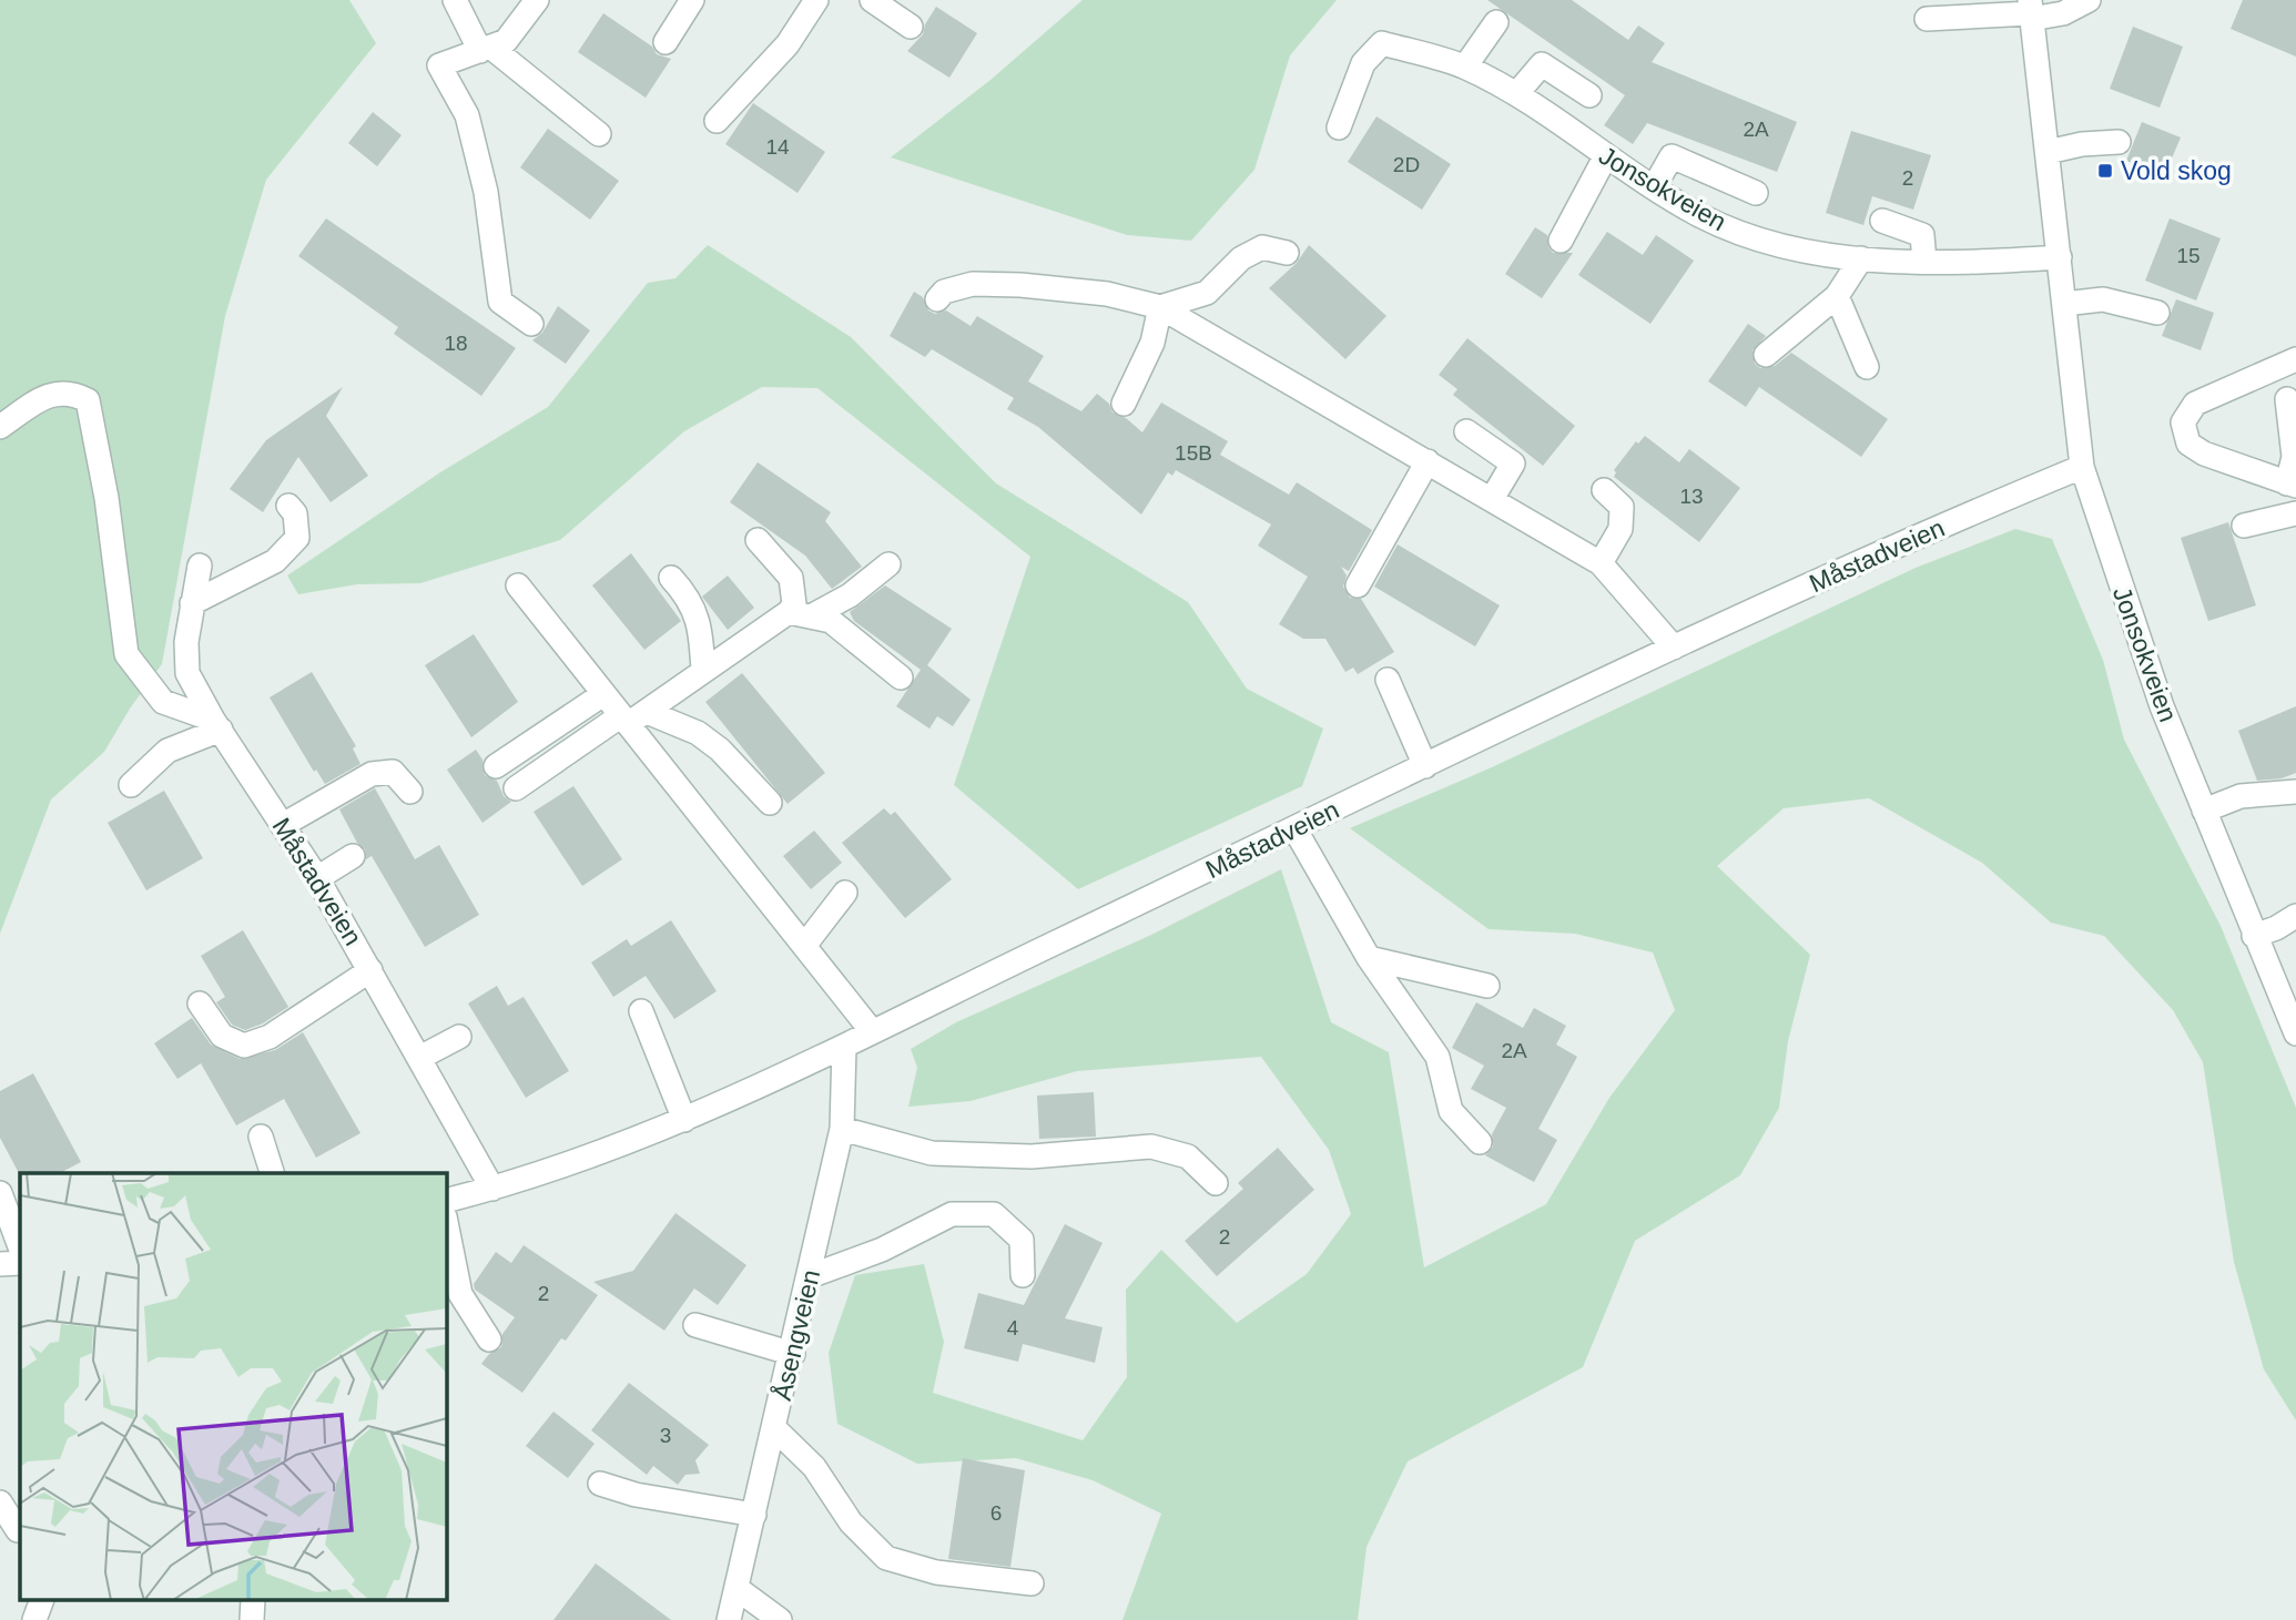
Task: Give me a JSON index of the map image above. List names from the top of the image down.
{
  "streets": {
    "street": ["Jonsokveien", "Måstadveien", "Åsengveien"]
  },
  "crossings": [
    ["Jonsokveien", "Måstadveien"],
    ["Måstadveien", "Åsengveien"]
  ],
  "places": {
    "transit": ["Vold skog"]
  },
  "house_numbers": [
    "2A",
    "14",
    "2D",
    "2",
    "15",
    "18",
    "15B",
    "13",
    "2A",
    "2",
    "2",
    "4",
    "3",
    "6"
  ]
}
